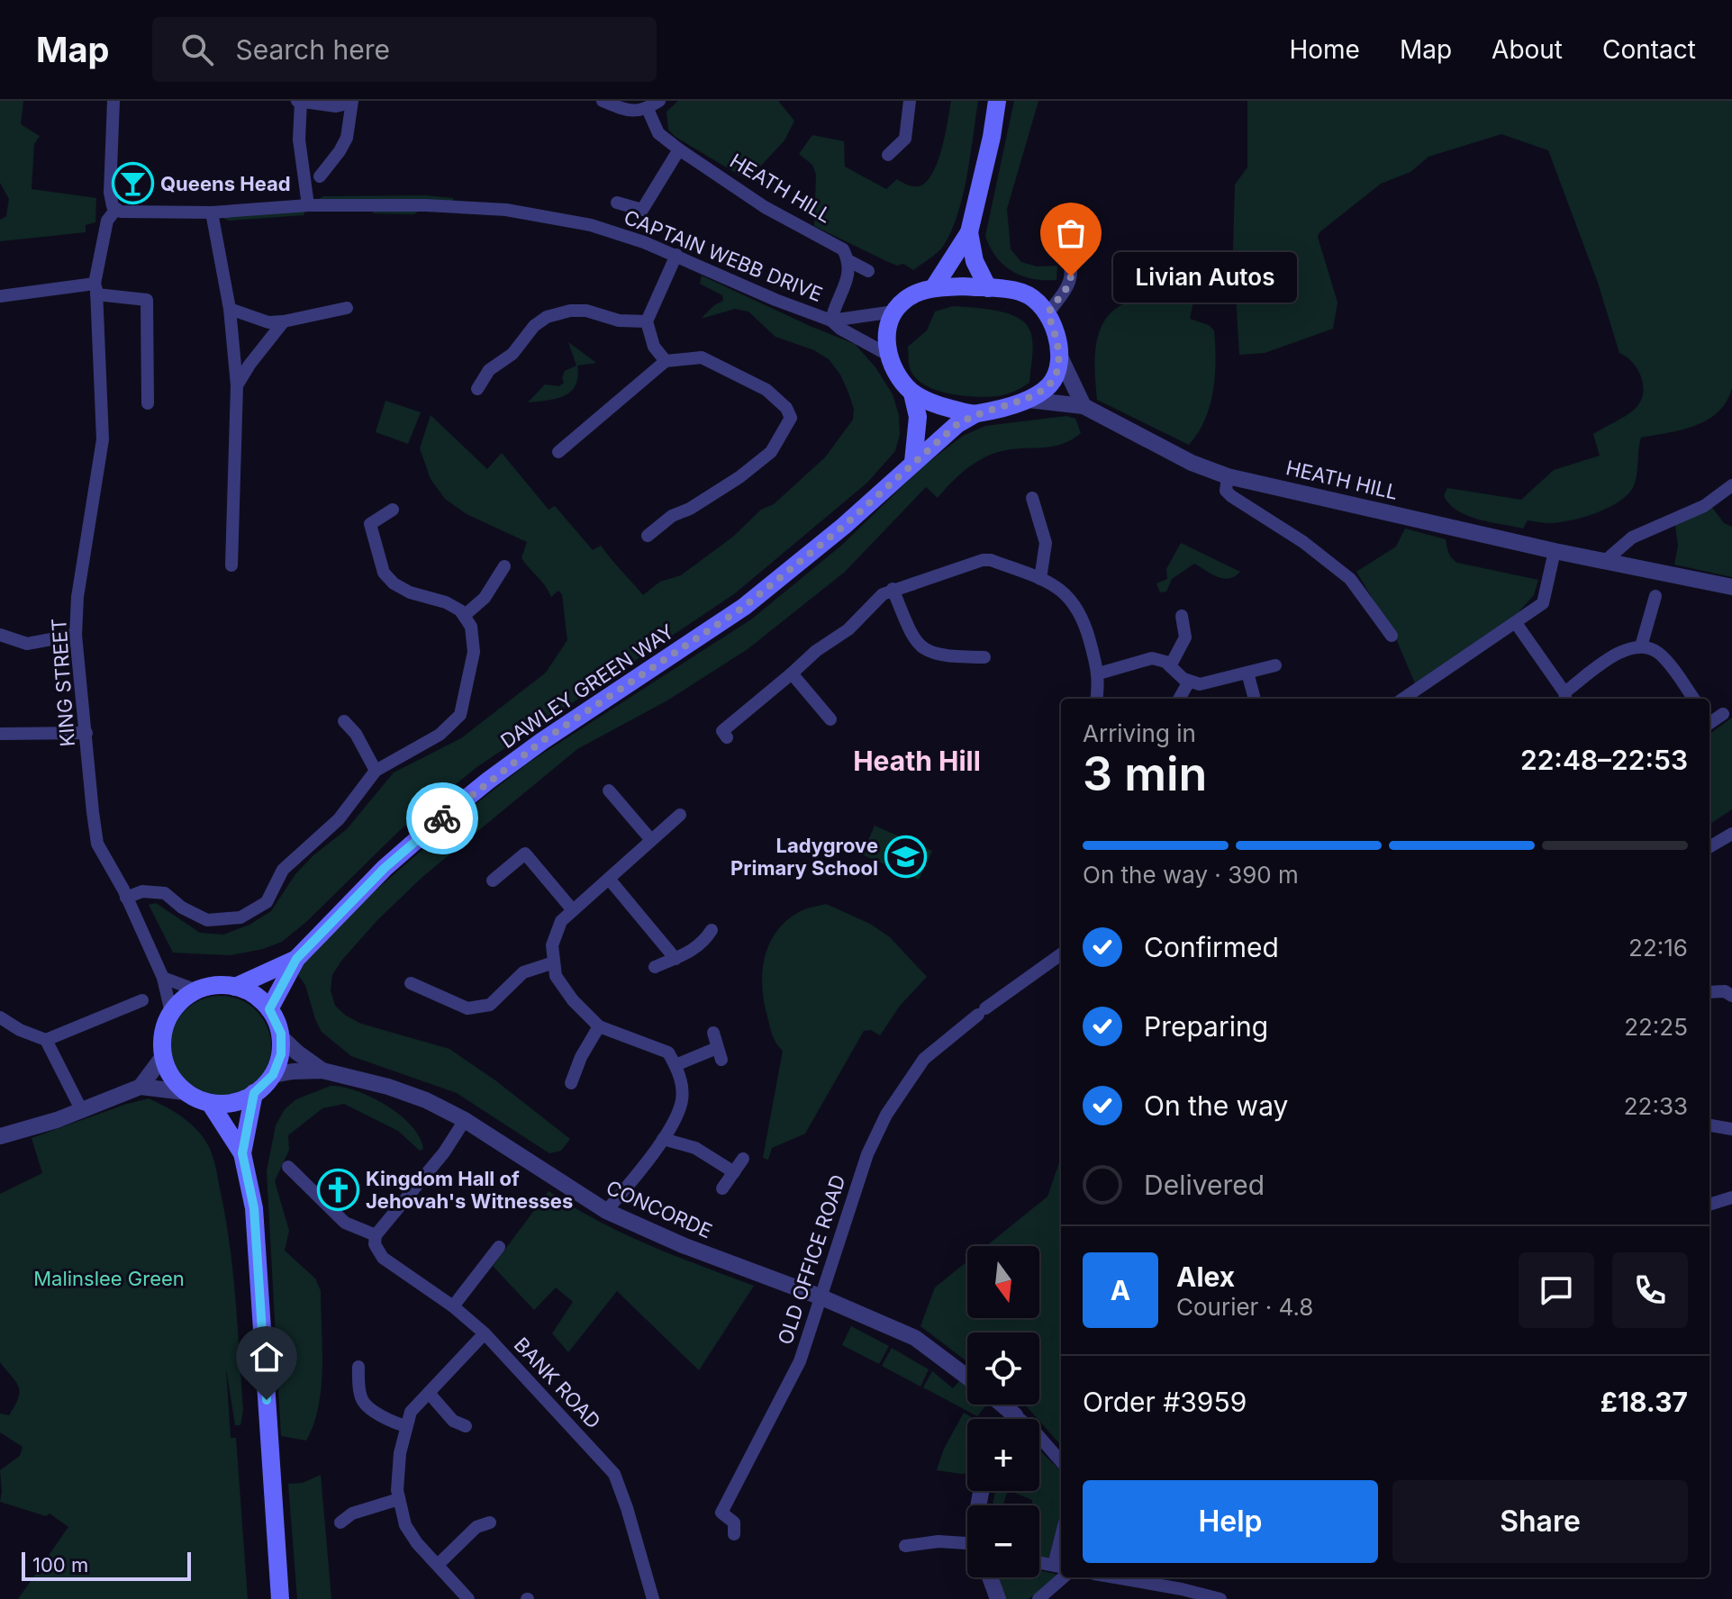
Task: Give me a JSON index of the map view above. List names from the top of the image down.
{
  "streets": {
    "main road": ["DAWLEY GREEN WAY"],
    "street": [
      "HEATH HILL",
      "CAPTAIN WEBB DRIVE",
      "KING STREET",
      "CONCORDE",
      "OLD OFFICE ROAD",
      "BANK ROAD"
    ]
  },
  "crossings": [
    ["HEATH HILL", "CAPTAIN WEBB DRIVE"],
    ["HEATH HILL", "DAWLEY GREEN WAY"],
    ["CAPTAIN WEBB DRIVE", "KING STREET"],
    ["CAPTAIN WEBB DRIVE", "DAWLEY GREEN WAY"],
    ["KING STREET", "DAWLEY GREEN WAY"],
    ["KING STREET", "CONCORDE"],
    ["DAWLEY GREEN WAY", "CONCORDE"],
    ["CONCORDE", "OLD OFFICE ROAD"]
  ],
  "districts": ["Heath Hill"],
  "parks": ["Malinslee Green"],
  "places": {
    "bar": ["Queens Head"],
    "other": ["Livian Autos"],
    "school or university": ["Ladygrove Primary School"],
    "church": ["Kingdom Hall of Jehovah's Witnesses"]
  },
  "scale_bar": "100 m",
  "north": "bottom",
  "page": {
    "header": "Map",
    "search": "Search here",
    "nav": [
      "Home",
      "Map",
      "About",
      "Contact"
    ],
    "bubble": "Livian Autos",
    "heading": ["3 min", "Arriving in", "22:48–22:53"],
    "panel": [
      "Alex",
      "Courier · 4.8",
      "Order #3959",
      "£18.37"
    ],
    "bar": "On the way · 390 m",
    "list": [
      ["Confirmed", "22:16"],
      ["Preparing", "22:25"],
      ["On the way", "22:33"],
      "Delivered"
    ],
    "map_buttons": ["+", "−"],
    "round": "A",
    "buttons": ["Help", "Share"],
    "scale": "100 m"
  }
}
